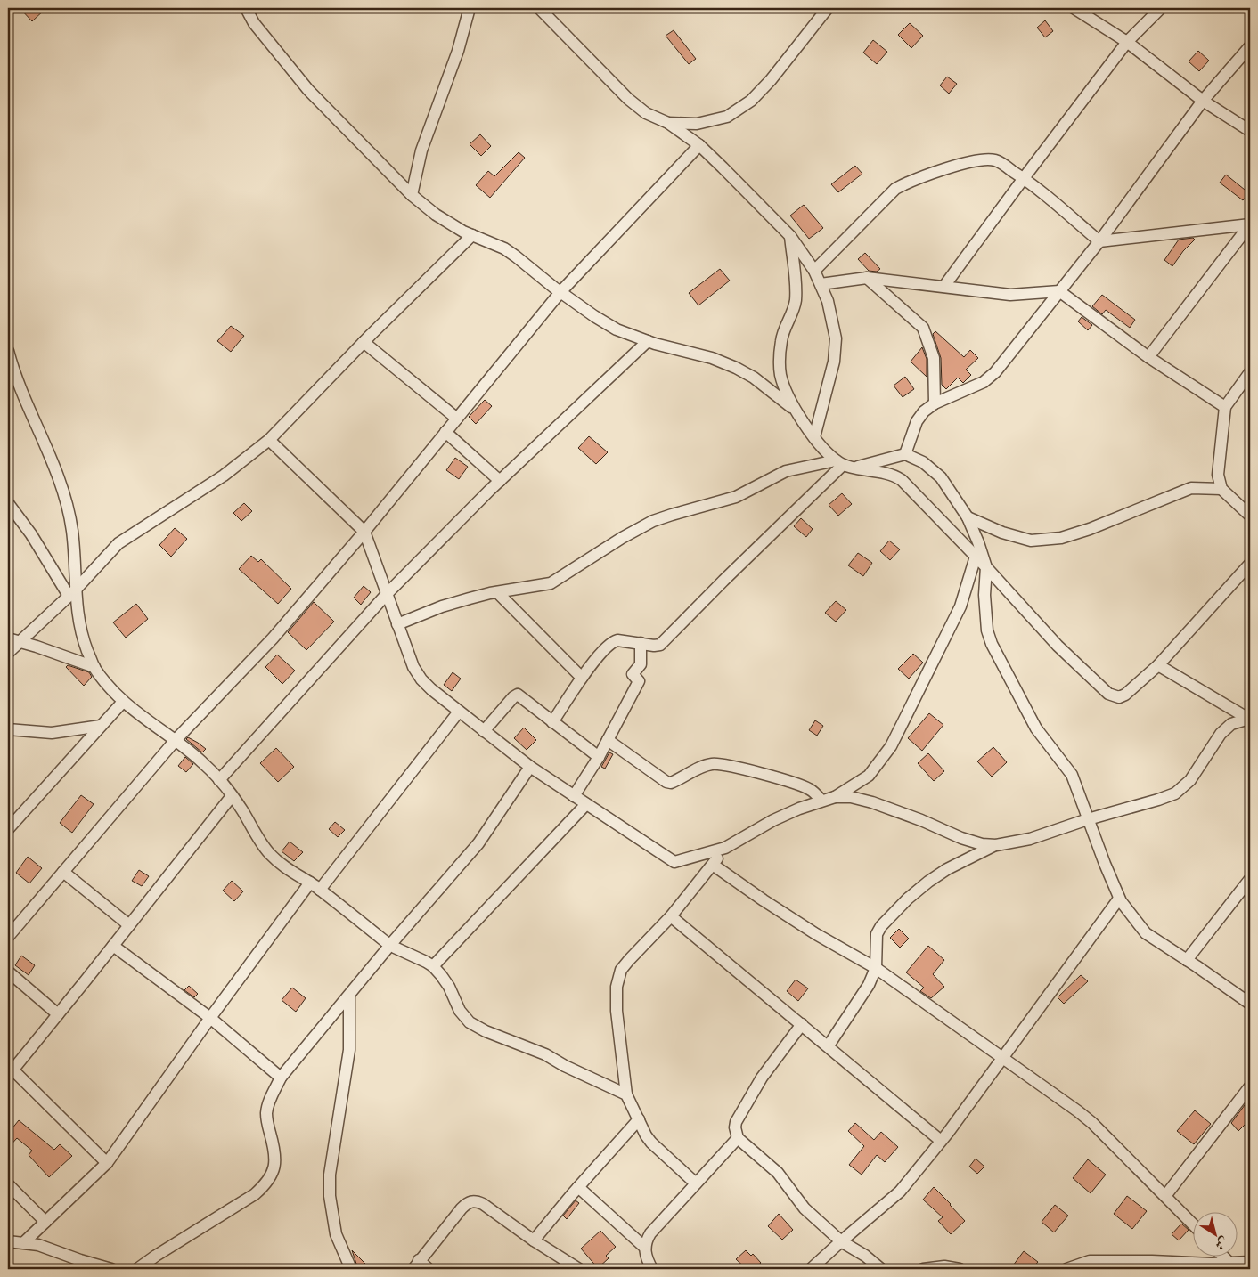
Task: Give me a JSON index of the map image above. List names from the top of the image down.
{
  "north": "bottom right"
}
